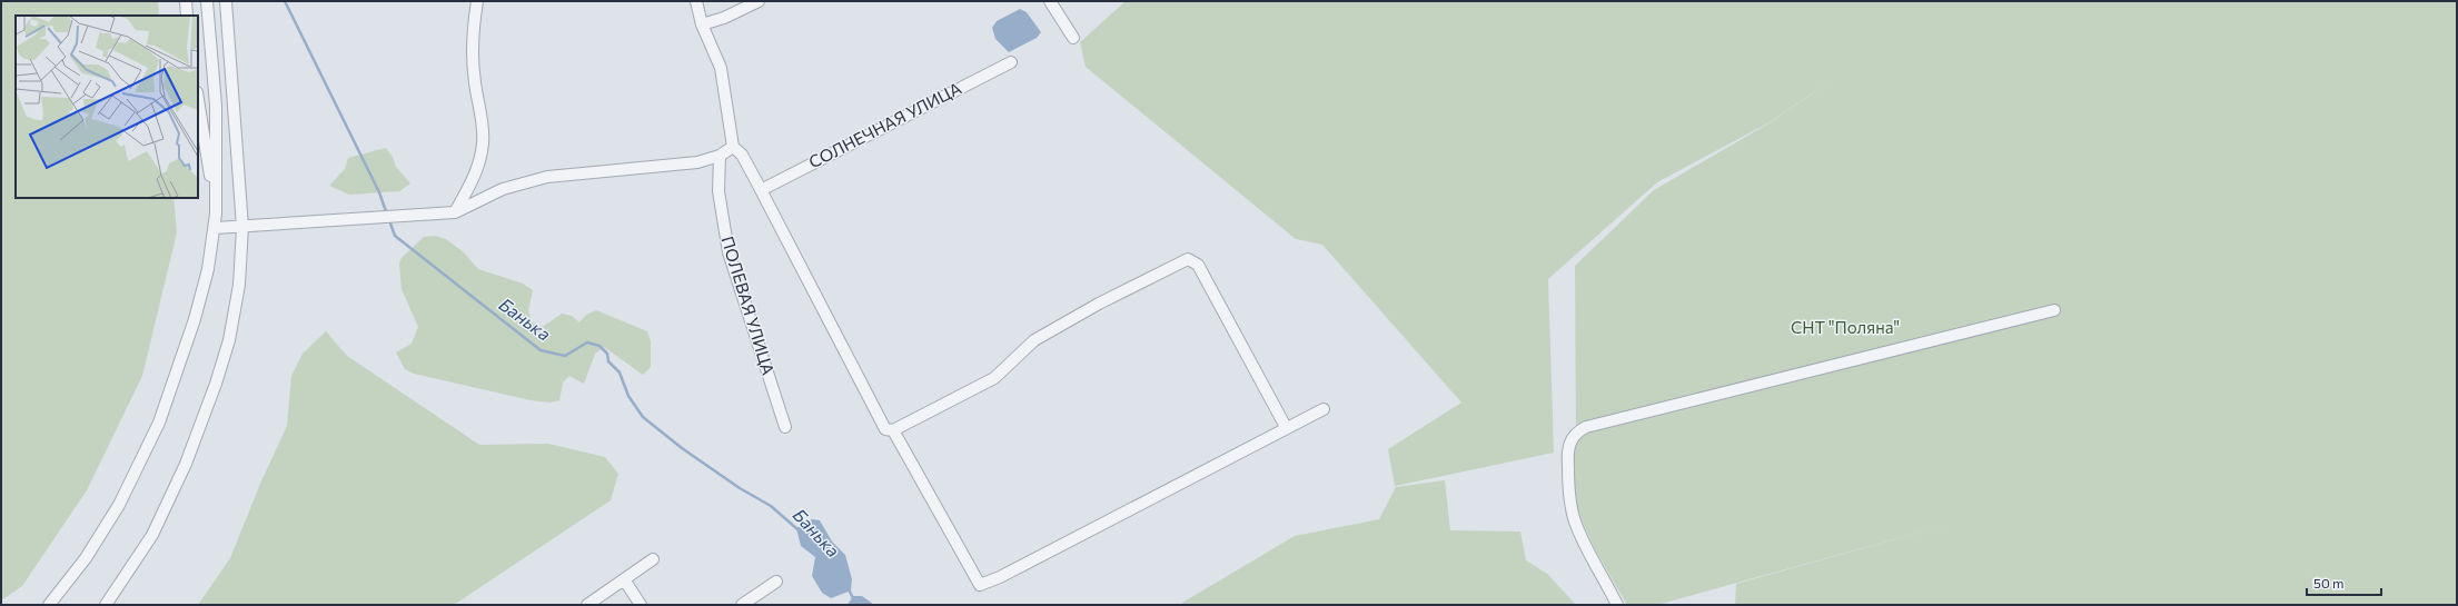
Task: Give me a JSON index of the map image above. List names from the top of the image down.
{
  "streets": {
    "street": ["СОЛНЕЧНАЯ УЛИЦА", "ПОЛЕВАЯ УЛИЦА"]
  },
  "water": ["Банька"],
  "parks": ["СНТ \"Поляна\""],
  "scale_bar": "50 m"
}
